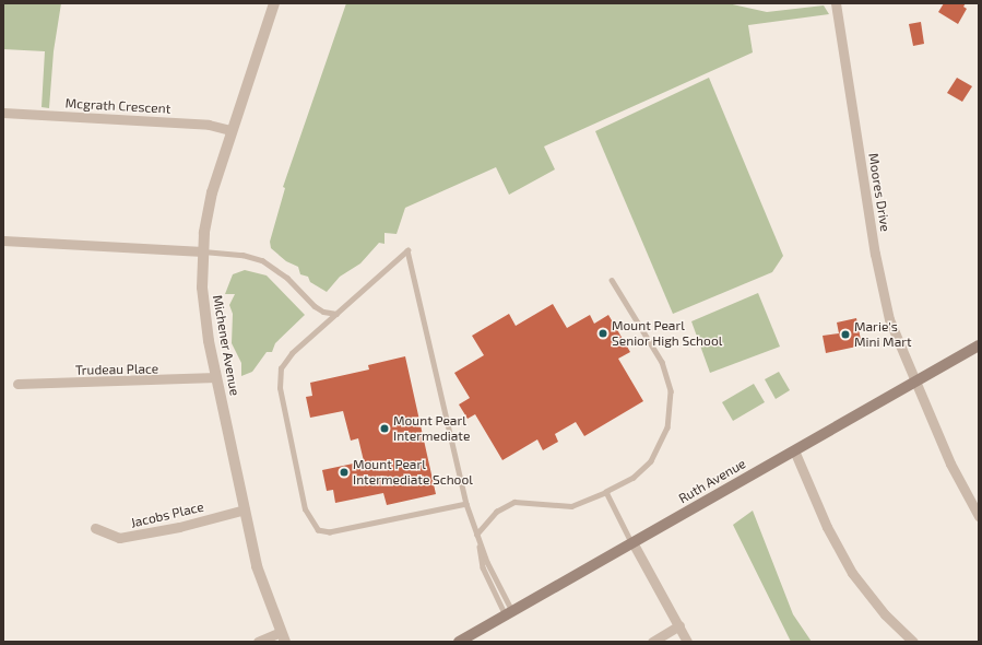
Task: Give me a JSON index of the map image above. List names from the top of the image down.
{
  "streets": {
    "main road": ["Ruth Avenue"],
    "street": [
      "Mcgrath Crescent",
      "Moores Drive",
      "Michener Avenue",
      "Trudeau Place",
      "Jacobs Place"
    ]
  },
  "crossings": [
    ["Mcgrath Crescent", "Michener Avenue"],
    ["Moores Drive", "Ruth Avenue"],
    ["Michener Avenue", "Trudeau Place"],
    ["Michener Avenue", "Jacobs Place"]
  ],
  "places": [
    "Mount Pearl Senior High School",
    "Marie's Mini Mart",
    "Mount Pearl Intermediate",
    "Mount Pearl Intermediate School"
  ]
}
